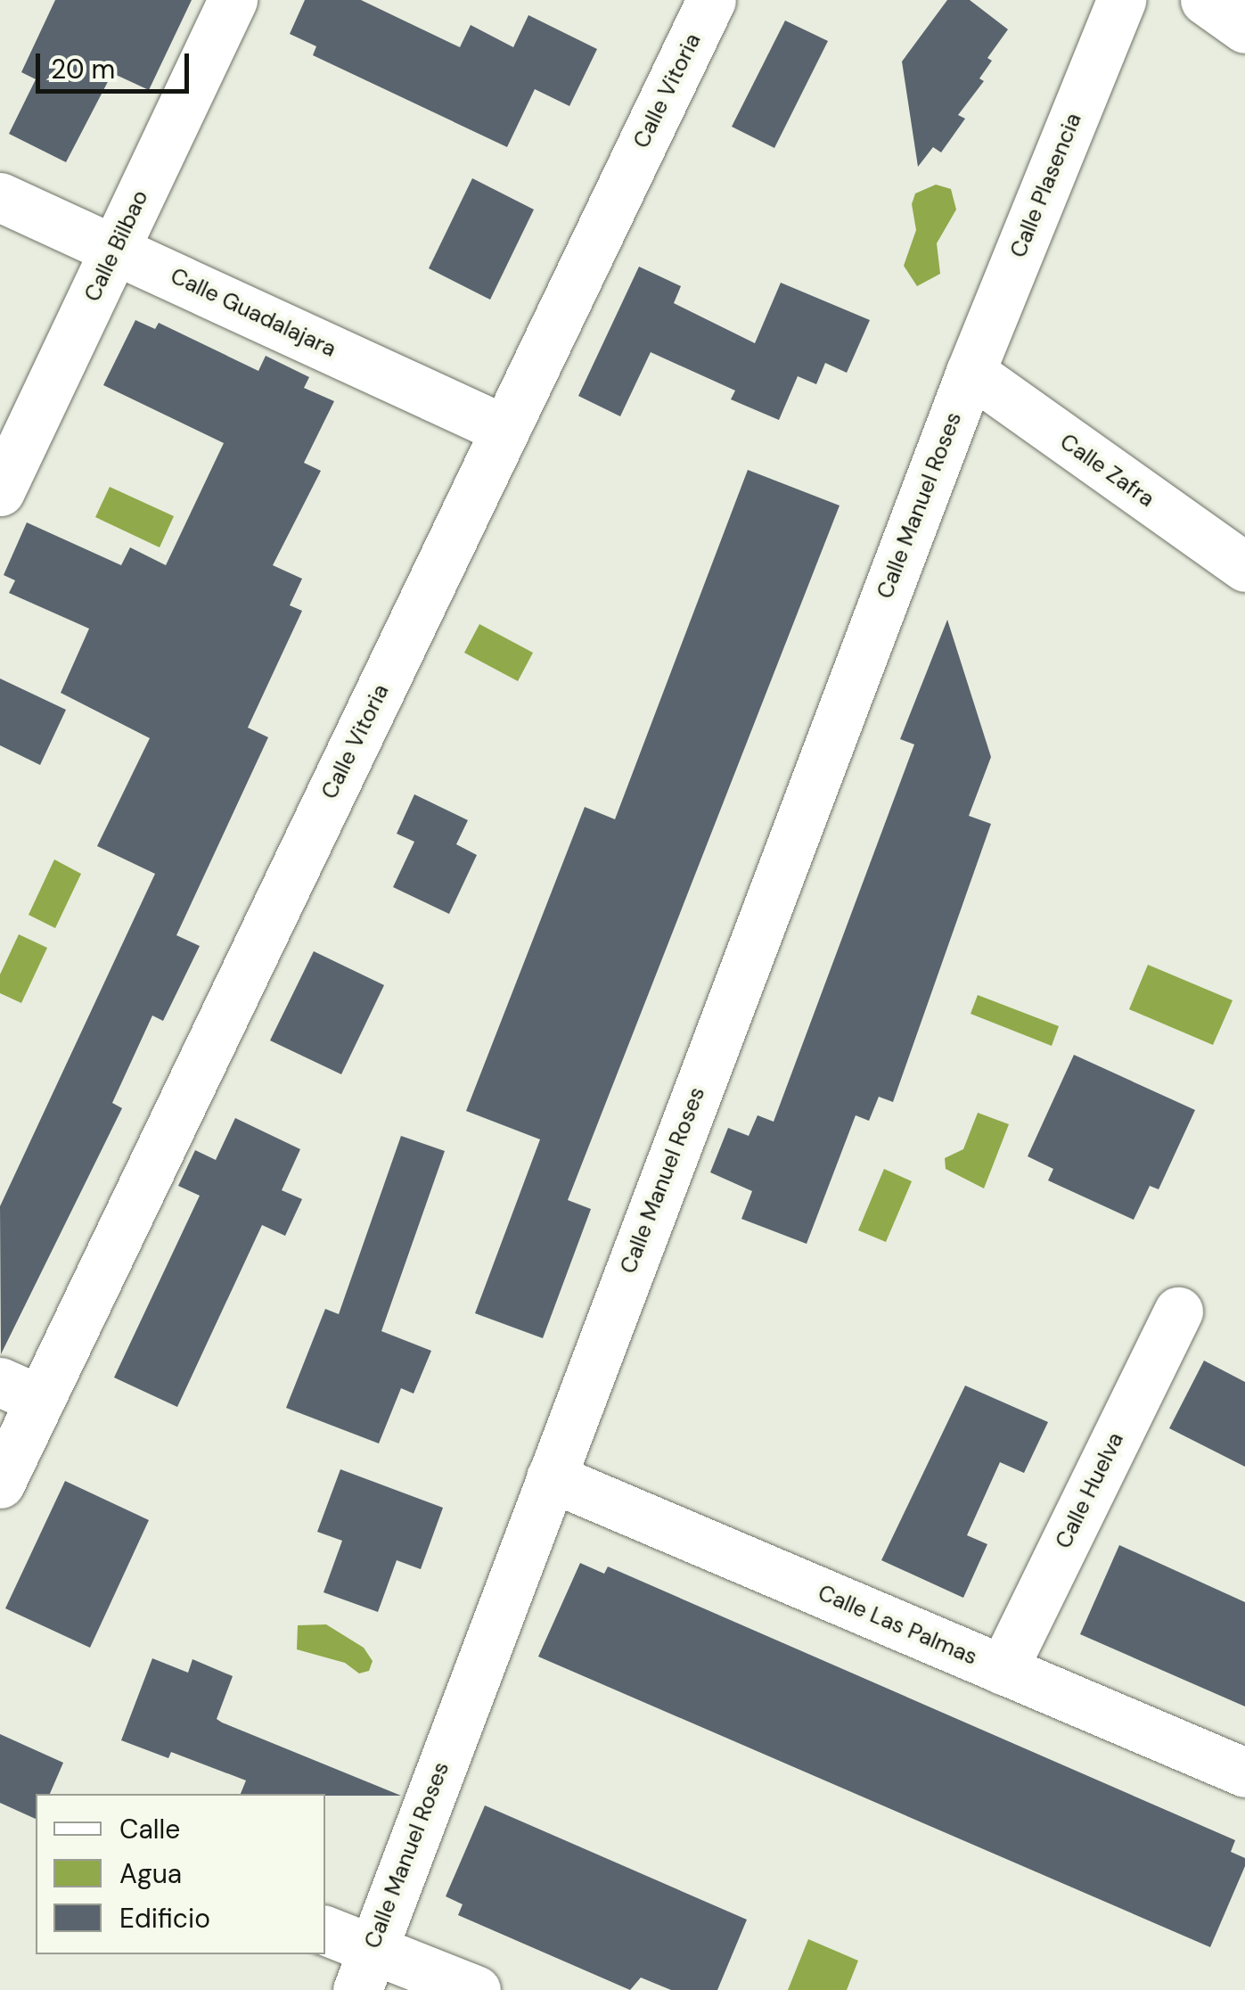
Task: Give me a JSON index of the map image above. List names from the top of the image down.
{
  "streets": {
    "street": [
      "Calle Vitoria",
      "Calle Plasencia",
      "Calle Bilbao",
      "Calle Guadalajara",
      "Calle Zafra",
      "Calle Manuel Roses",
      "Calle Huelva",
      "Calle Las Palmas"
    ]
  },
  "crossings": [
    ["Calle Vitoria", "Calle Guadalajara"],
    ["Calle Plasencia", "Calle Zafra"],
    ["Calle Plasencia", "Calle Manuel Roses"],
    ["Calle Bilbao", "Calle Guadalajara"],
    ["Calle Zafra", "Calle Manuel Roses"],
    ["Calle Manuel Roses", "Calle Las Palmas"],
    ["Calle Huelva", "Calle Las Palmas"]
  ],
  "legend": ["Calle", "Agua", "Edificio"],
  "scale_bar": "20 m"
}
